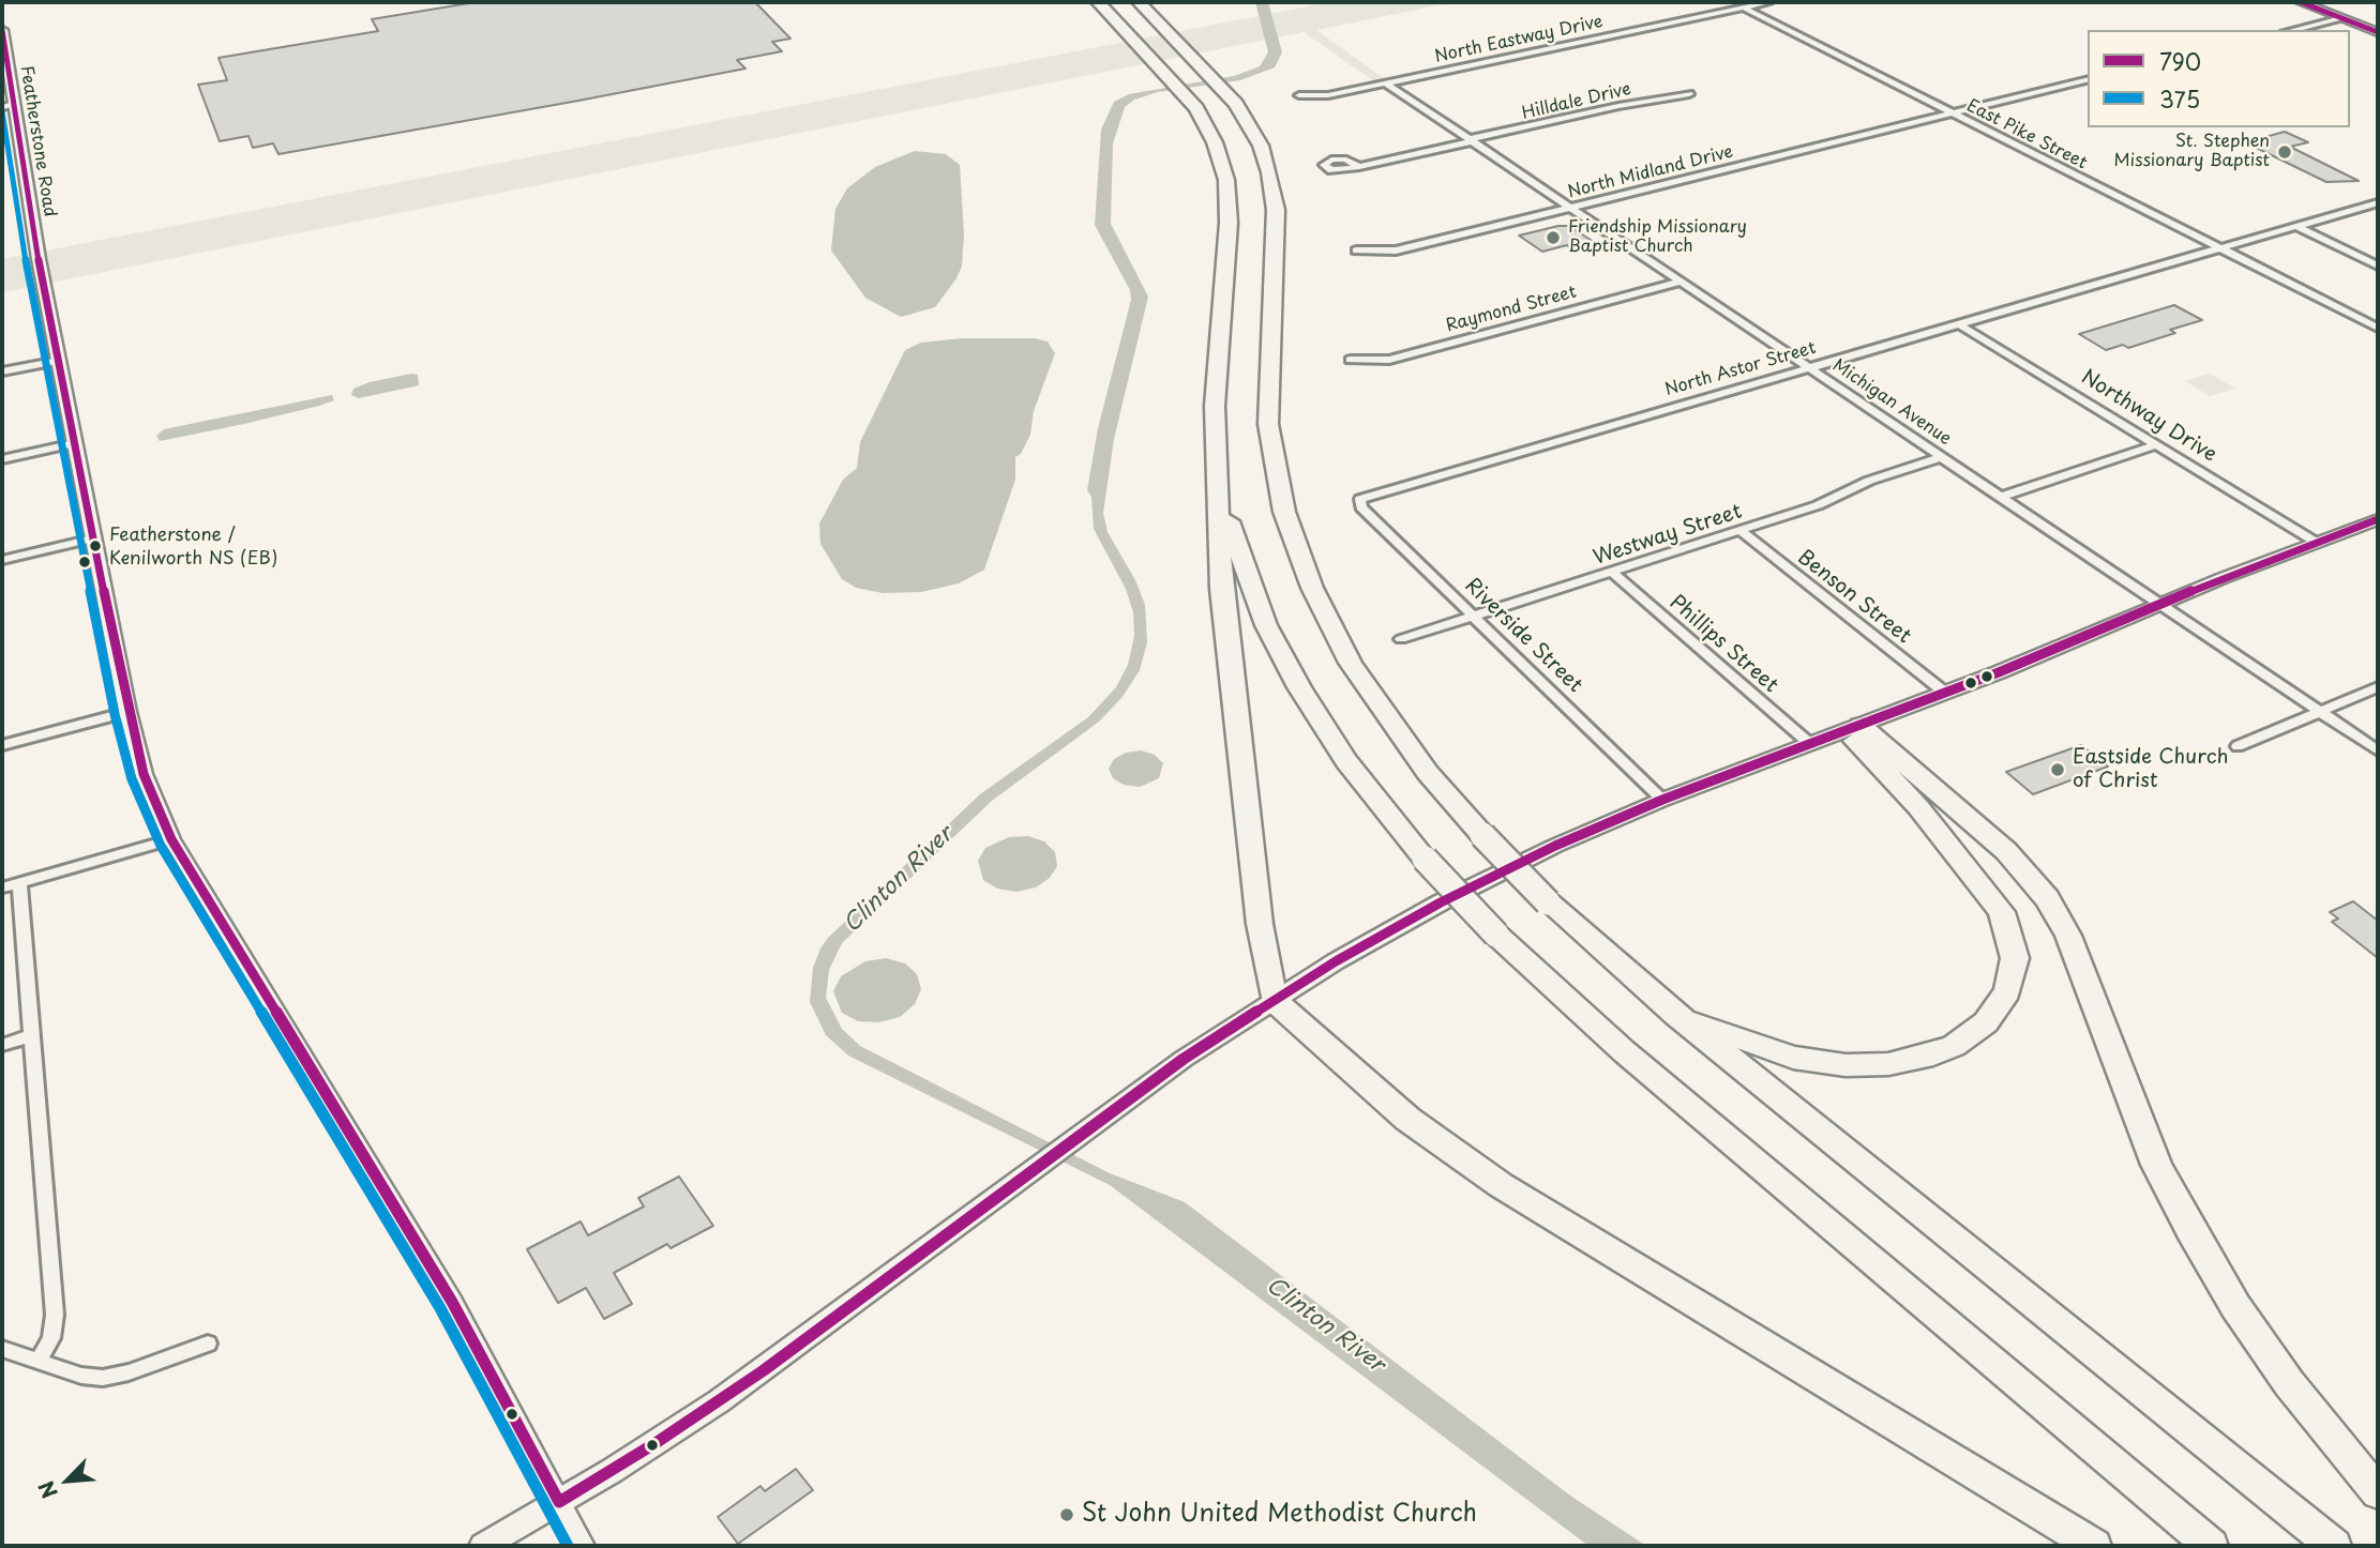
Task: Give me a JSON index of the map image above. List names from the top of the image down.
{
  "streets": {
    "street": [
      "North Eastway Drive",
      "Hilldale Drive",
      "East Pike Street",
      "Featherstone Road",
      "North Midland Drive",
      "Raymond Street",
      "North Astor Street",
      "Michigan Avenue",
      "Northway Drive",
      "Westway Street",
      "Benson Street",
      "Riverside Street",
      "Phillips Street"
    ]
  },
  "crossings": [
    ["North Eastway Drive", "East Pike Street"],
    ["North Eastway Drive", "Michigan Avenue"],
    ["Hilldale Drive", "Michigan Avenue"],
    ["East Pike Street", "North Midland Drive"],
    ["East Pike Street", "North Astor Street"],
    ["North Midland Drive", "Michigan Avenue"],
    ["Raymond Street", "Michigan Avenue"],
    ["North Astor Street", "Michigan Avenue"],
    ["North Astor Street", "Northway Drive"],
    ["North Astor Street", "Riverside Street"],
    ["Michigan Avenue", "Westway Street"],
    ["Westway Street", "Benson Street"],
    ["Westway Street", "Riverside Street"],
    ["Westway Street", "Phillips Street"]
  ],
  "water": ["Clinton River"],
  "places": [
    "St. Stephen Missionary Baptist",
    "Friendship Missionary Baptist Church",
    "Featherstone / Kenilworth NS (EB)",
    "Eastside Church of Christ",
    "St John United Methodist Church"
  ],
  "lines": ["transit line 790", "transit line 375"],
  "legend": ["790", "375"],
  "north": "bottom left"
}
